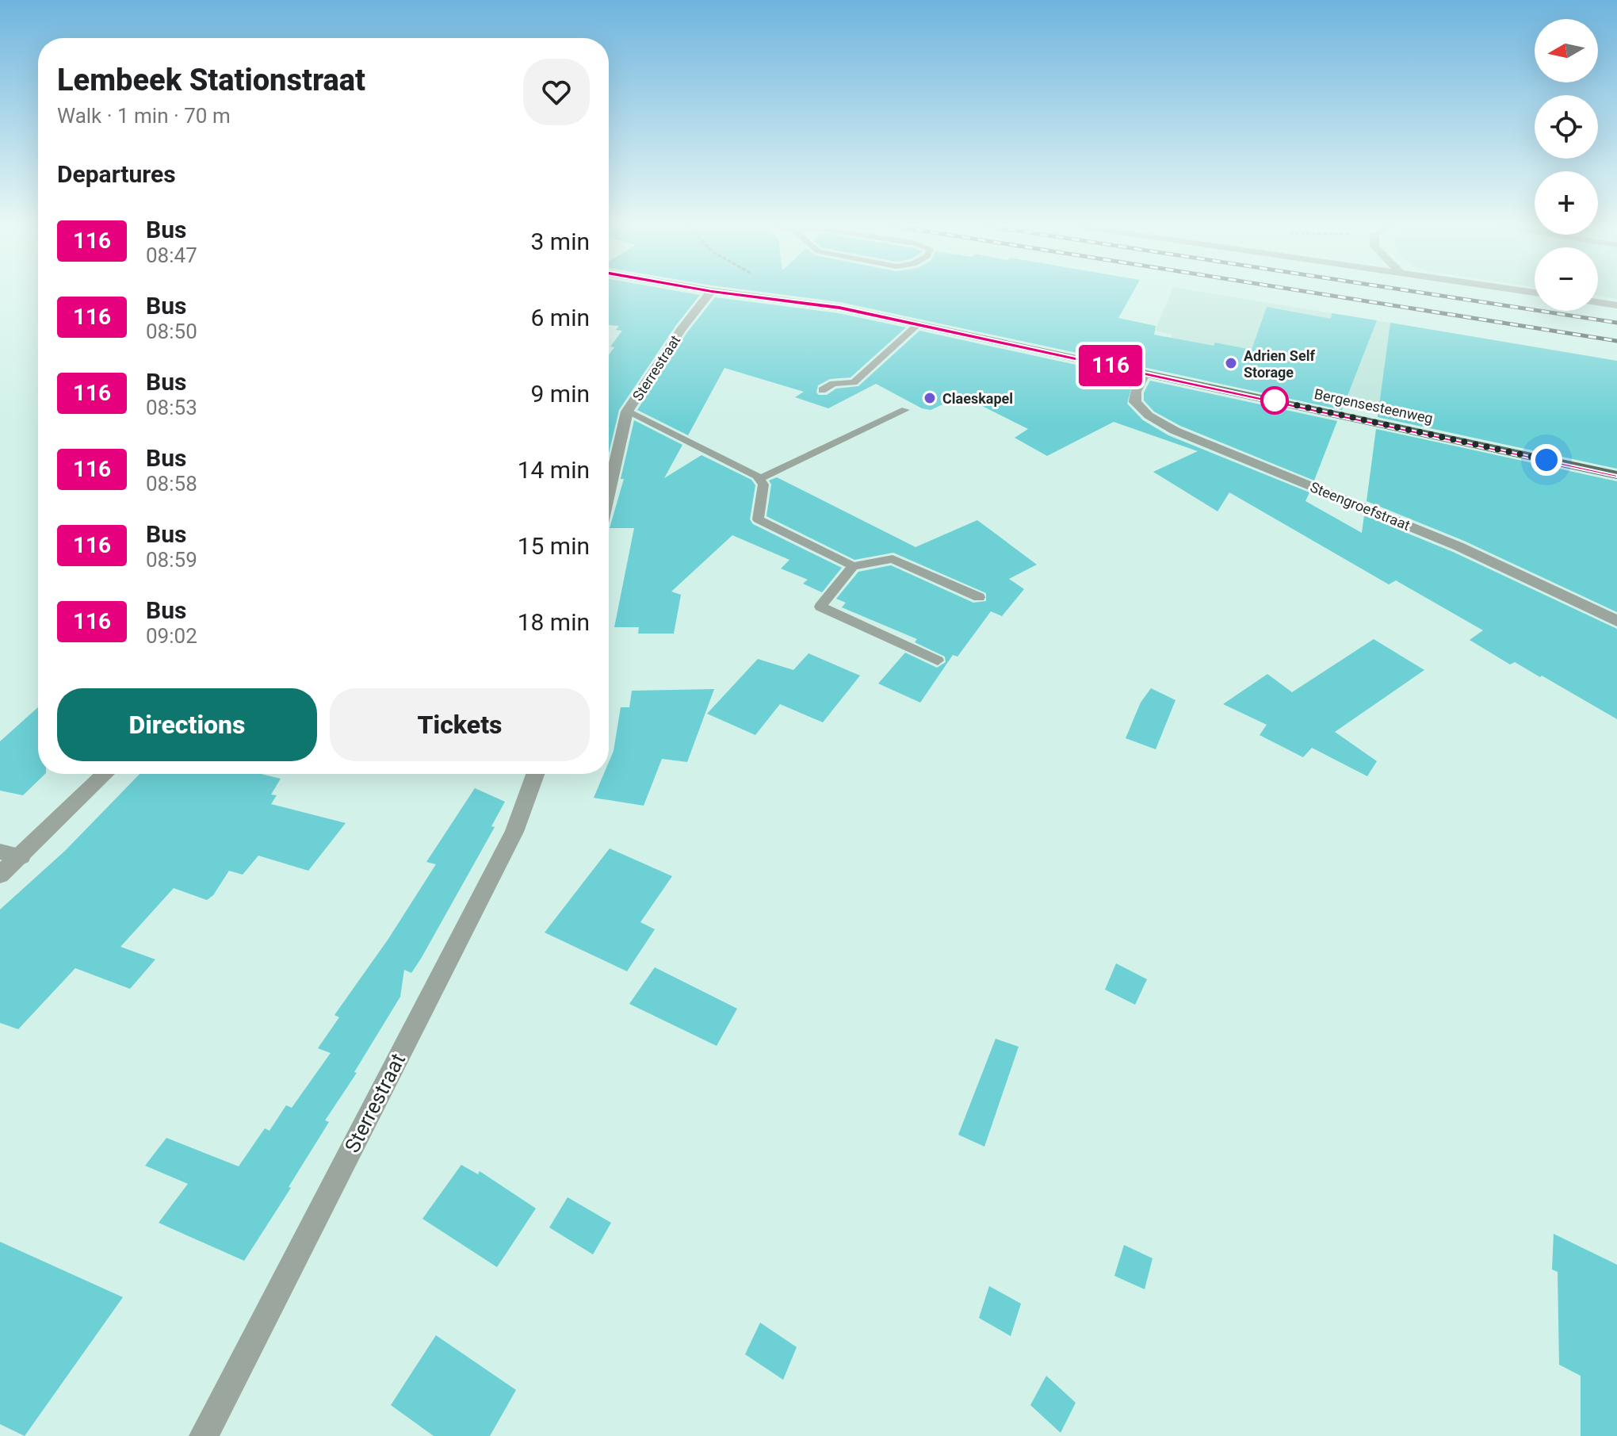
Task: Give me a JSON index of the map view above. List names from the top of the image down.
{
  "streets": {
    "main road": ["Bergensesteenweg"],
    "street": ["Sterrestraat", "Steengroefstraat"]
  },
  "crossings": [
    ["Bergensesteenweg", "Steengroefstraat"]
  ],
  "places": ["Adrien Self Storage", "Claeskapel"],
  "lines": ["bus line 116"],
  "north": "left",
  "page": {
    "on_map": "116",
    "map_buttons": ["+", "−"],
    "heading": [
      ["Lembeek Stationstraat", "Walk · 1 min · 70 m"],
      "Departures"
    ],
    "list": [
      {
        "mark": "116",
        "name": "Bus",
        "note": "08:47",
        "value": "3 min"
      },
      {
        "mark": "116",
        "name": "Bus",
        "note": "08:50",
        "value": "6 min"
      },
      {
        "mark": "116",
        "name": "Bus",
        "note": "08:53",
        "value": "9 min"
      },
      {
        "mark": "116",
        "name": "Bus",
        "note": "08:58",
        "value": "14 min"
      },
      {
        "mark": "116",
        "name": "Bus",
        "note": "08:59",
        "value": "15 min"
      },
      {
        "mark": "116",
        "name": "Bus",
        "note": "09:02",
        "value": "18 min"
      }
    ],
    "buttons": ["Directions", "Tickets"]
  }
}
